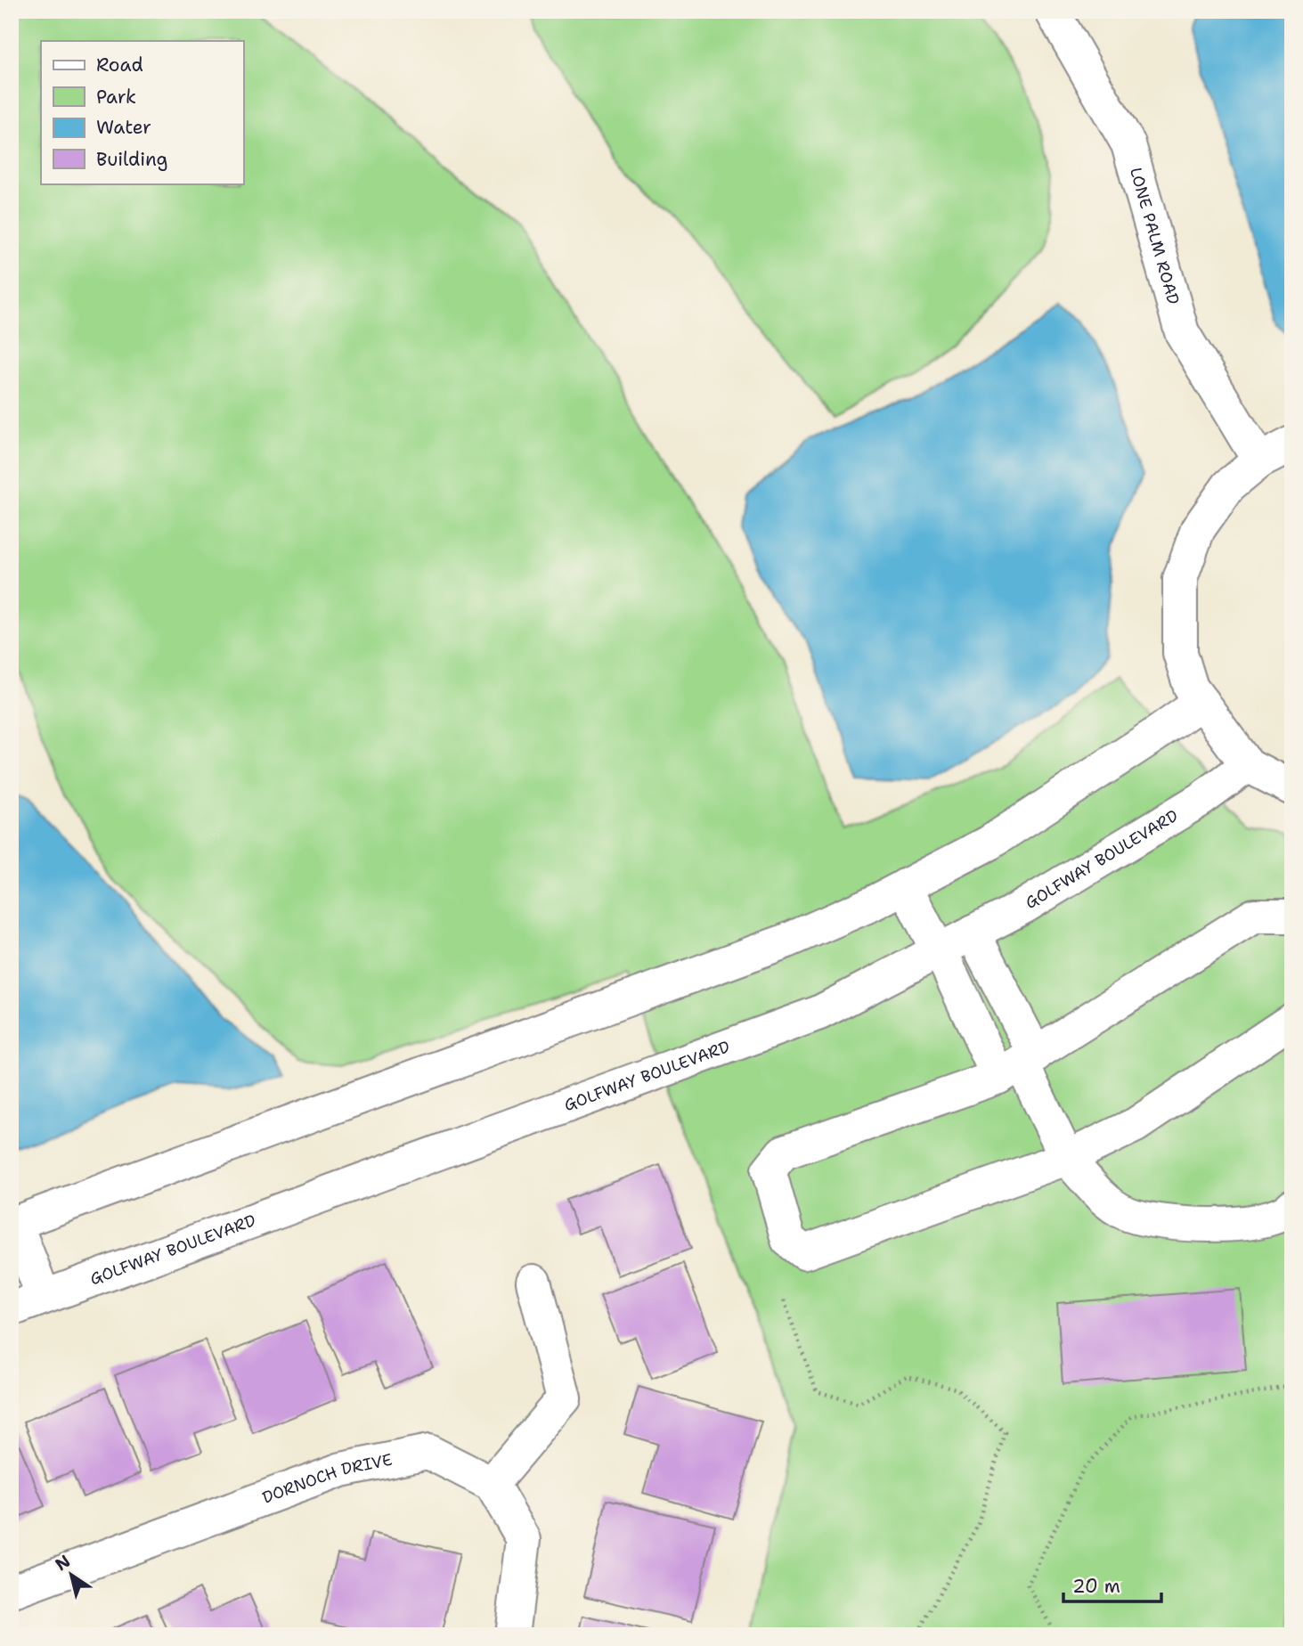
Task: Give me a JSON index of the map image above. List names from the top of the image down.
{
  "streets": {
    "street": ["LONE PALM ROAD", "GOLFWAY BOULEVARD", "DORNOCH DRIVE"]
  },
  "legend": [
    "Road",
    "Park",
    "Water",
    "Building"
  ],
  "scale_bar": "20 m",
  "north": "top left"
}
